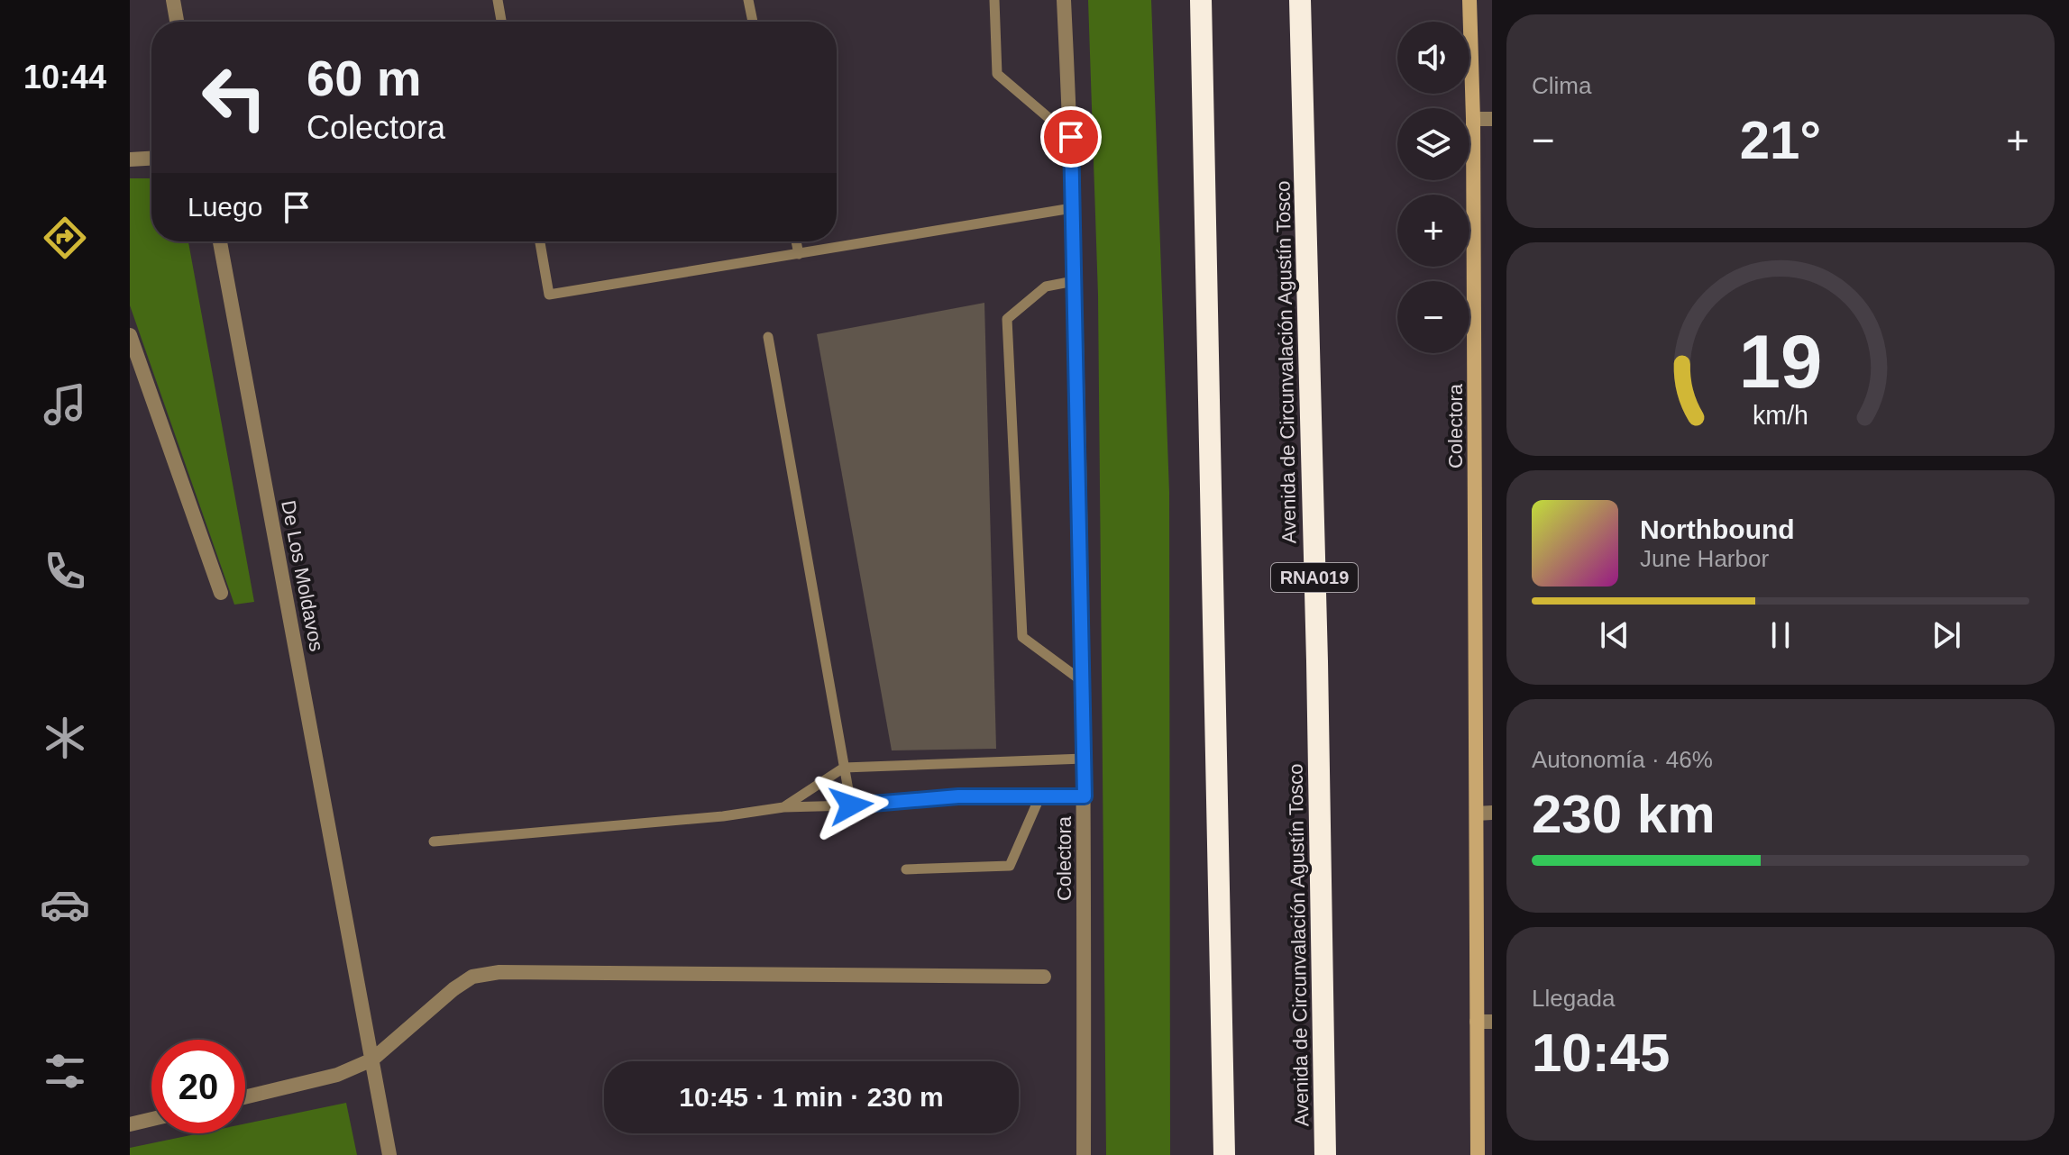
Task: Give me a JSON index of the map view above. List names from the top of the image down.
{
  "streets": {
    "highway": ["Avenida de Circunvalación Agustín Tosco", "RNA019"],
    "main road": ["Colectora"],
    "street": ["De Los Moldavos"]
  },
  "page": {
    "tabs": "10:44",
    "tile": [
      "Clima",
      ["Autonomía · 46%", "230 km"],
      ["Llegada", "10:45"]
    ],
    "map_buttons": ["+", "−"],
    "turn": ["60 m", "Colectora"],
    "heat": ["−", "21°", "+"],
    "then": "Luego",
    "song": ["Northbound", "June Harbor"],
    "limit": "20",
    "trip": "10:45 · 1 min · 230 m",
    "gauge": ["19", "km/h"]
  }
}
